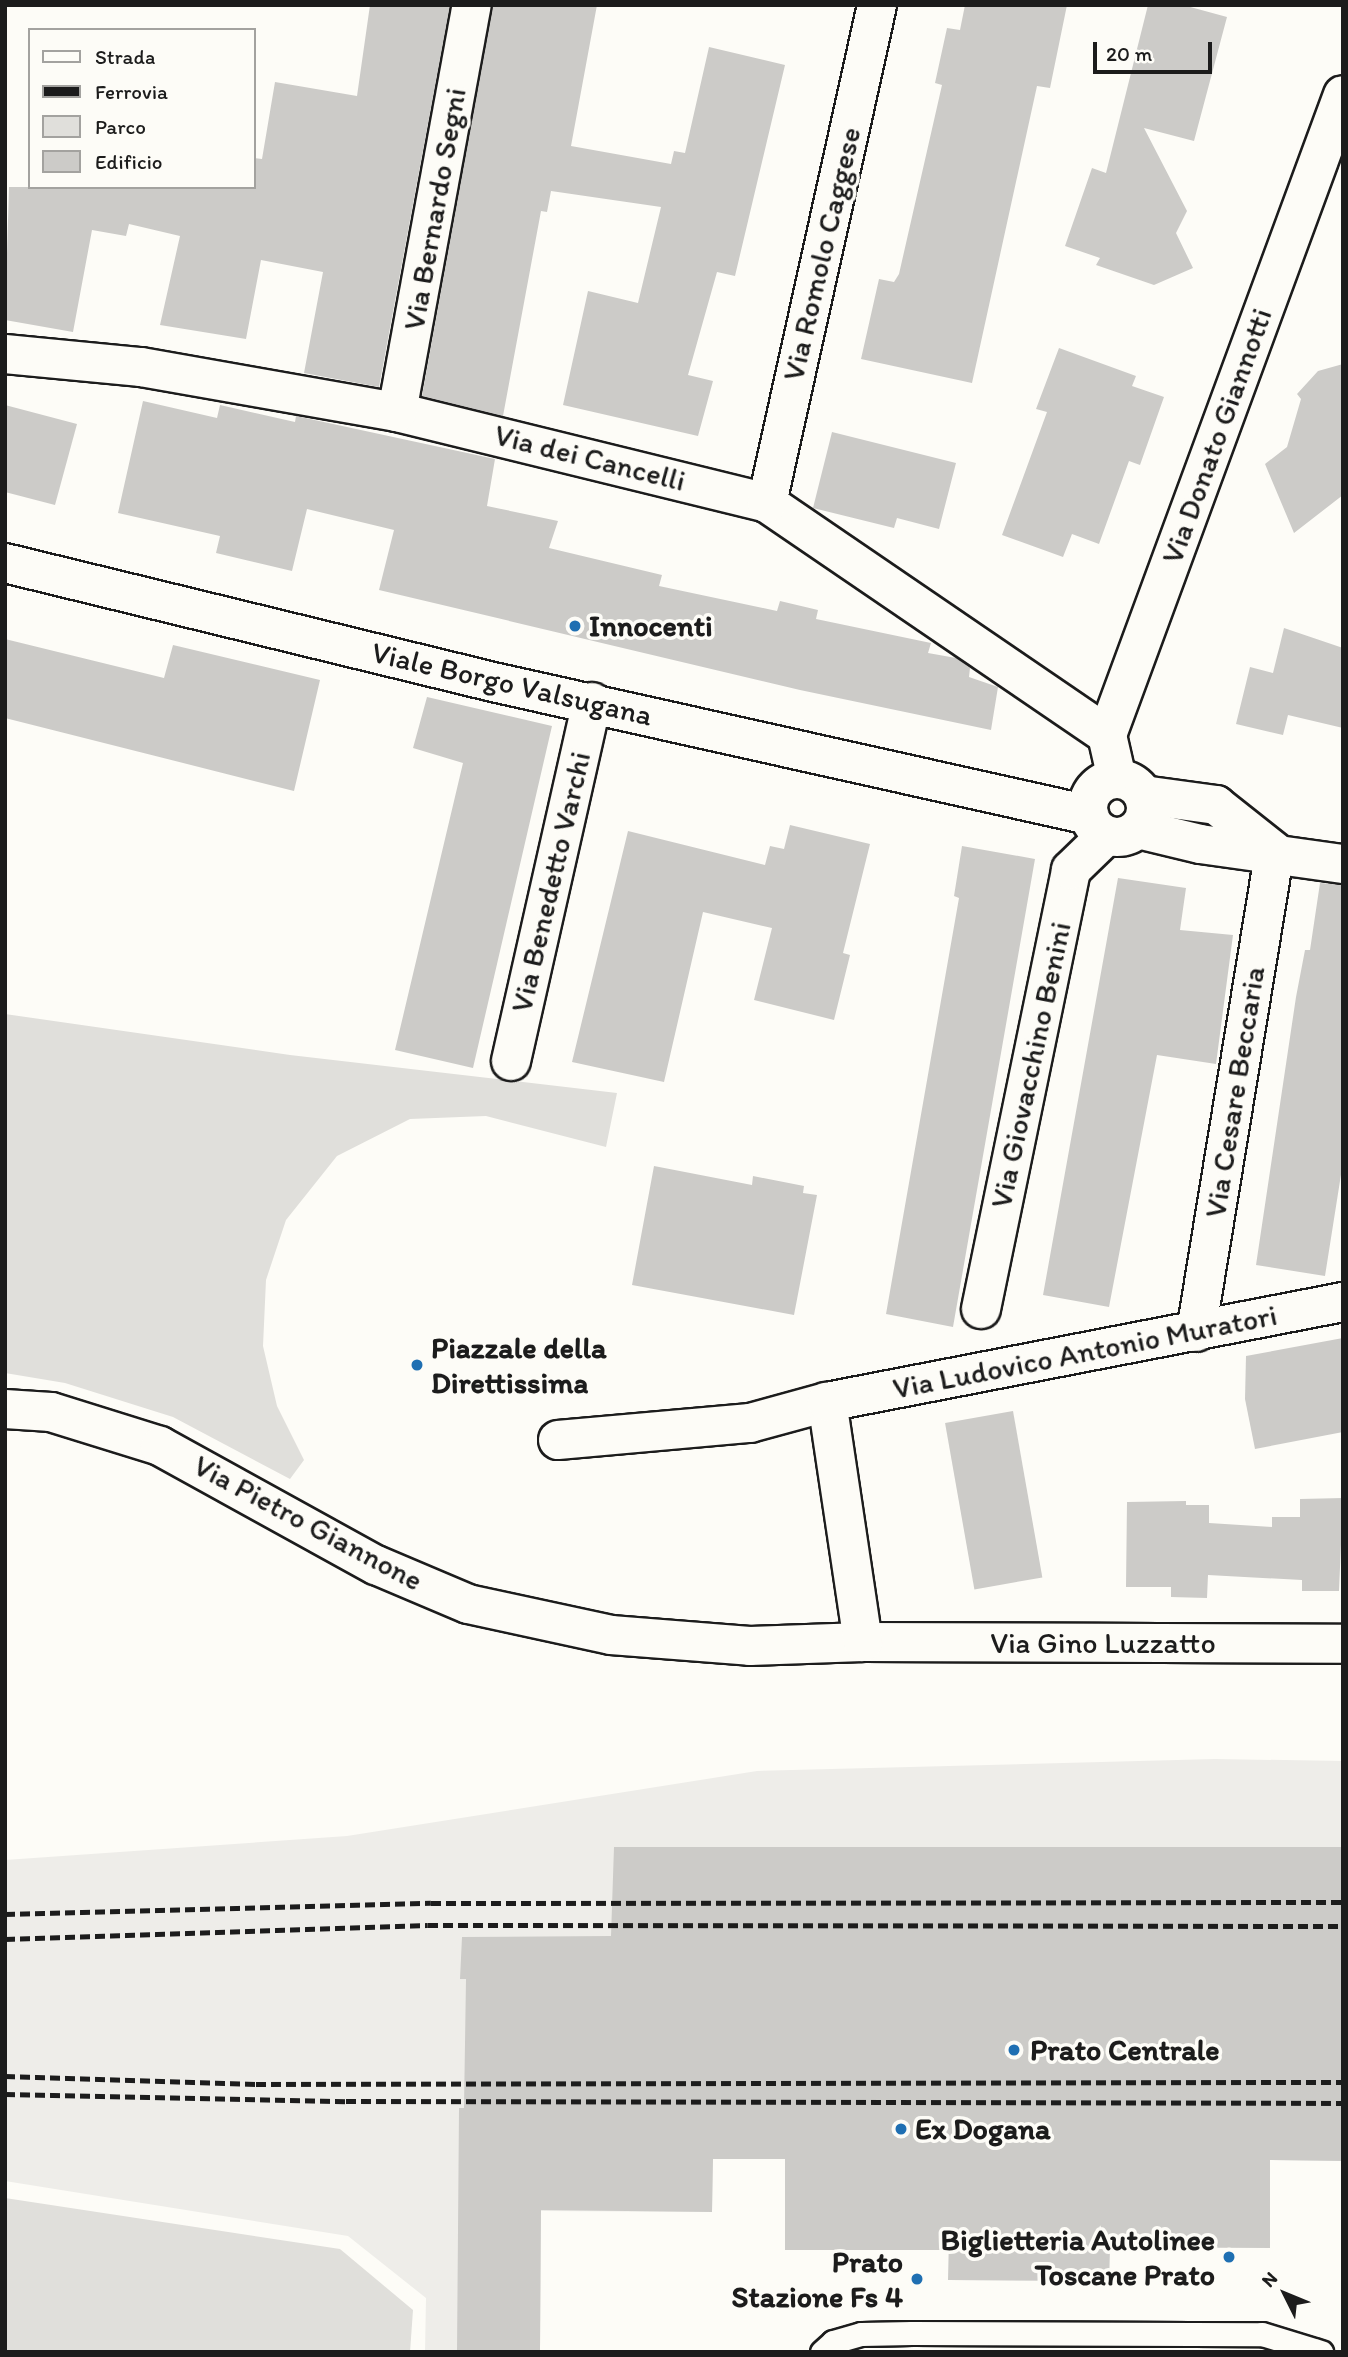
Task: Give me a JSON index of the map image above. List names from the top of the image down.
{
  "streets": {
    "street": [
      "Via Bernardo Segni",
      "Via Romolo Caggese",
      "Via Donato Giannotti",
      "Via dei Cancelli",
      "Viale Borgo Valsugana",
      "Via Benedetto Varchi",
      "Via Giovacchino Benini",
      "Via Cesare Beccaria",
      "Via Ludovico Antonio Muratori",
      "Via Pietro Giannone",
      "Via Gino Luzzatto"
    ]
  },
  "crossings": [
    ["Via Bernardo Segni", "Via dei Cancelli"],
    ["Via Romolo Caggese", "Via dei Cancelli"],
    ["Via Donato Giannotti", "Via dei Cancelli"],
    ["Viale Borgo Valsugana", "Via Benedetto Varchi"],
    ["Viale Borgo Valsugana", "Via Giovacchino Benini"],
    ["Viale Borgo Valsugana", "Via Cesare Beccaria"],
    ["Via Cesare Beccaria", "Via Ludovico Antonio Muratori"],
    ["Via Pietro Giannone", "Via Gino Luzzatto"]
  ],
  "places": [
    "Innocenti",
    "Piazzale della Direttissima",
    "Prato Centrale",
    "Ex Dogana",
    "Biglietteria Autolinee Toscane Prato",
    "Prato Stazione Fs 4"
  ],
  "legend": [
    "Strada",
    "Ferrovia",
    "Parco",
    "Edificio"
  ],
  "scale_bar": "20 m",
  "north": "top left"
}
